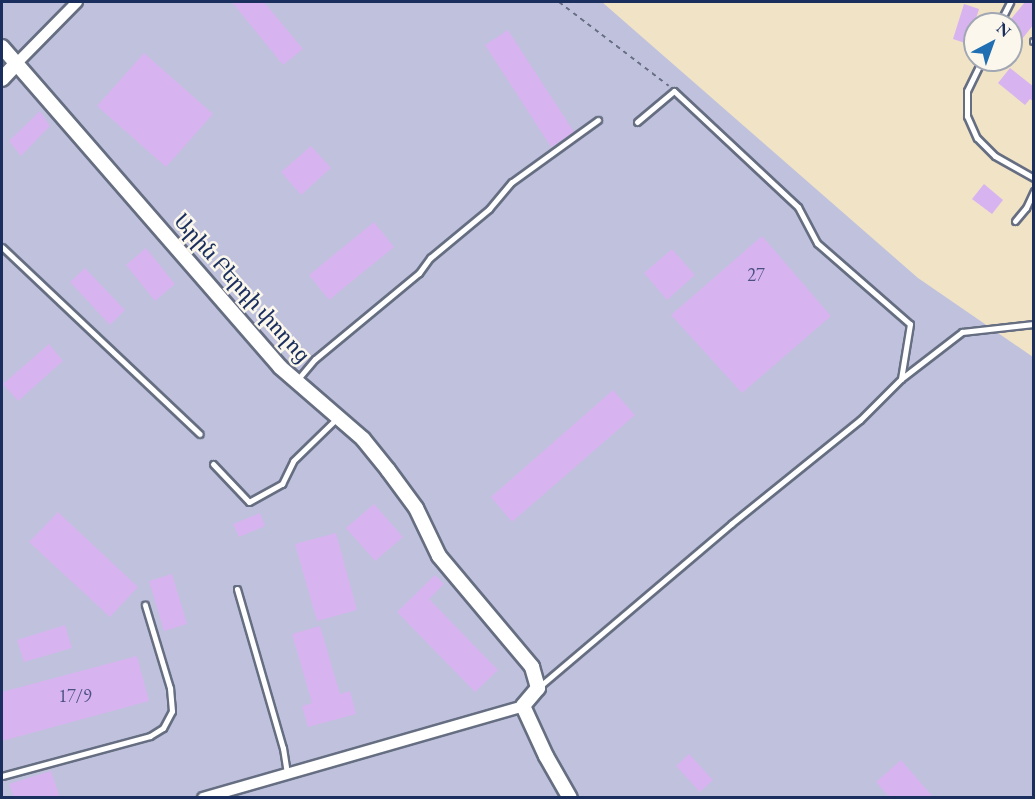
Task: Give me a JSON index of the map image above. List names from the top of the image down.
{
  "streets": {
    "street": ["Արին Բերդի փողոց"]
  },
  "house_numbers": ["27", "17/9"],
  "north": "top right"
}
